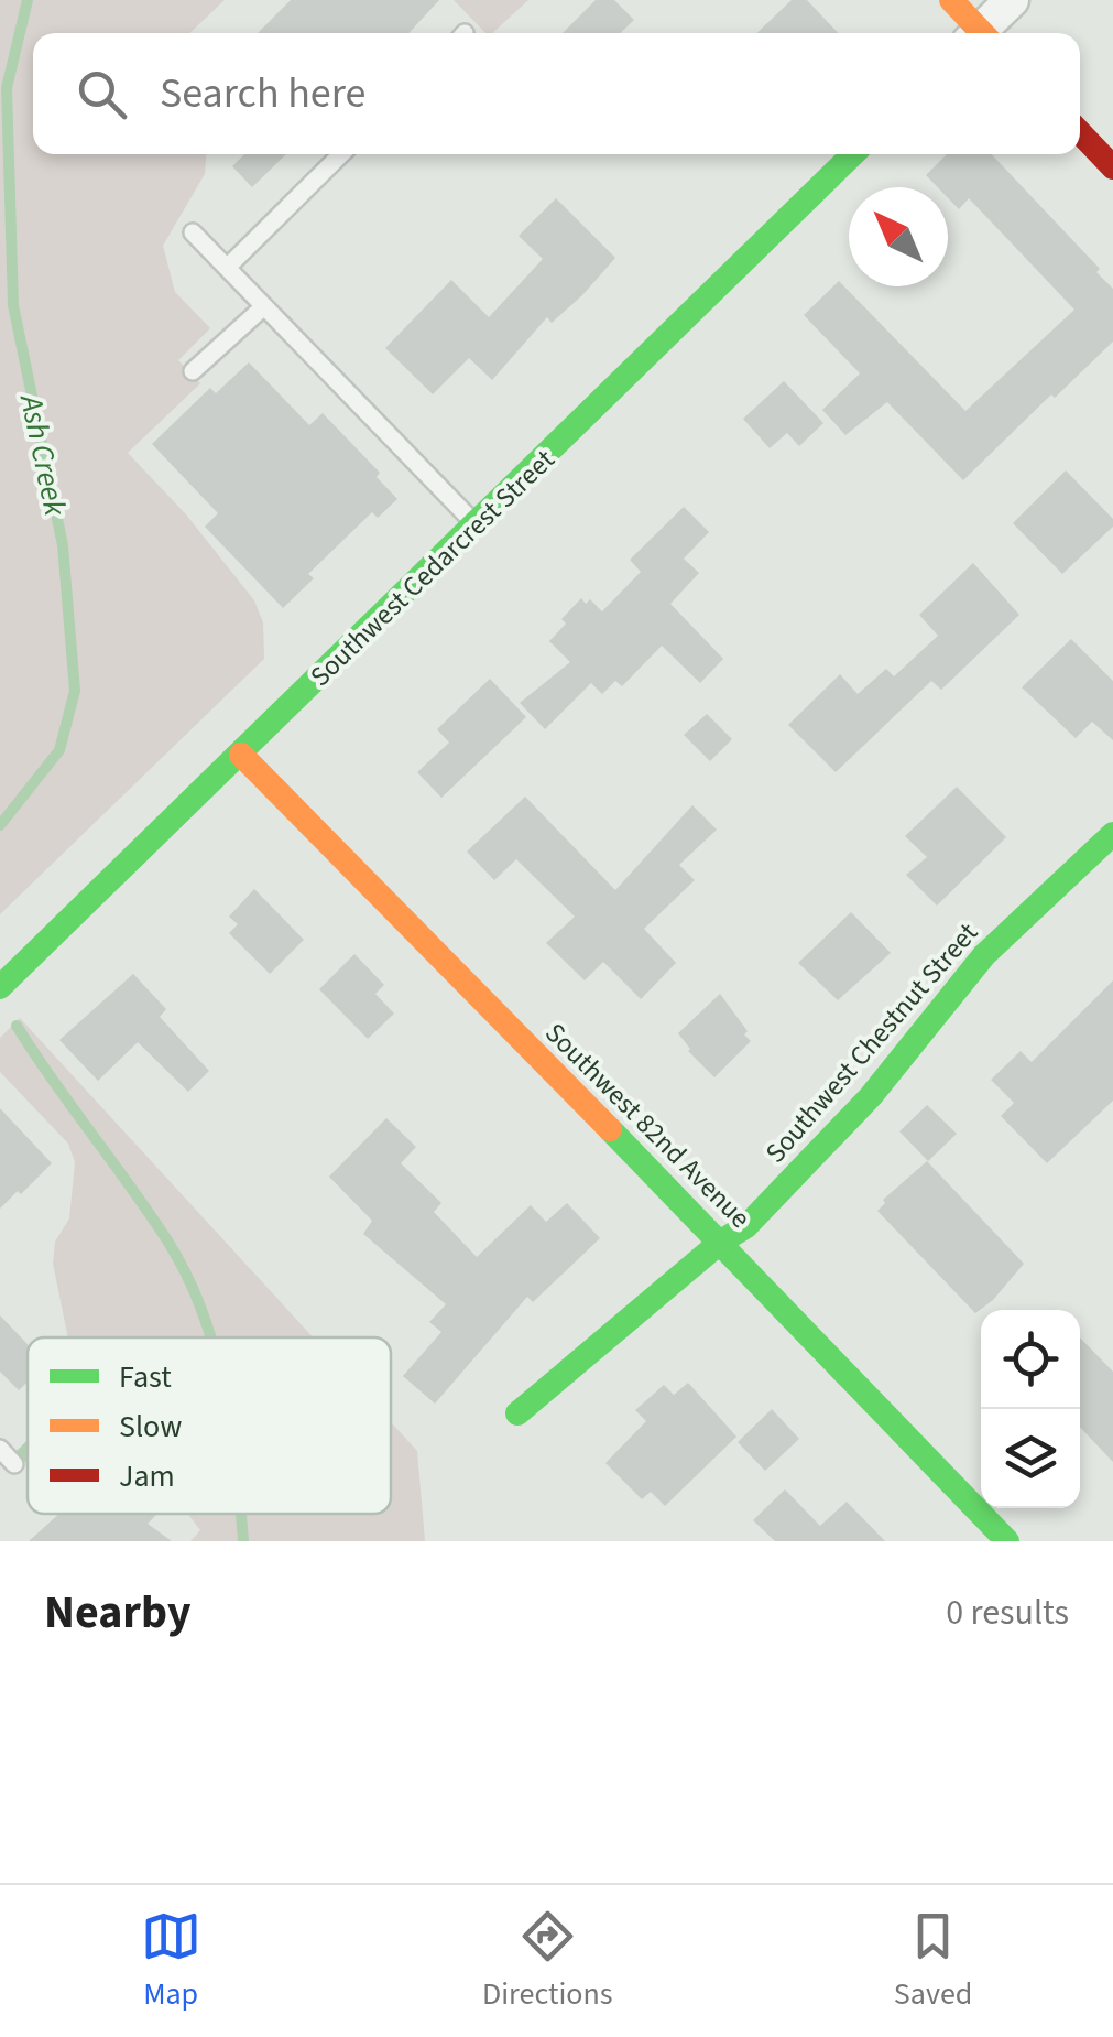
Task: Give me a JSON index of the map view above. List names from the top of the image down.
{
  "streets": {
    "street": ["Southwest Cedarcrest Street", "Southwest Chestnut Street", "Southwest 82nd Avenue"]
  },
  "crossings": [
    ["Southwest Cedarcrest Street", "Southwest 82nd Avenue"],
    ["Southwest Chestnut Street", "Southwest 82nd Avenue"]
  ],
  "water": ["Ash Creek"],
  "legend": ["Fast", "Slow", "Jam"],
  "north": "top left",
  "page": {
    "search": "Search here",
    "heading": ["Nearby", "0 results"],
    "nav": ["Map", "Directions", "Saved"]
  }
}
